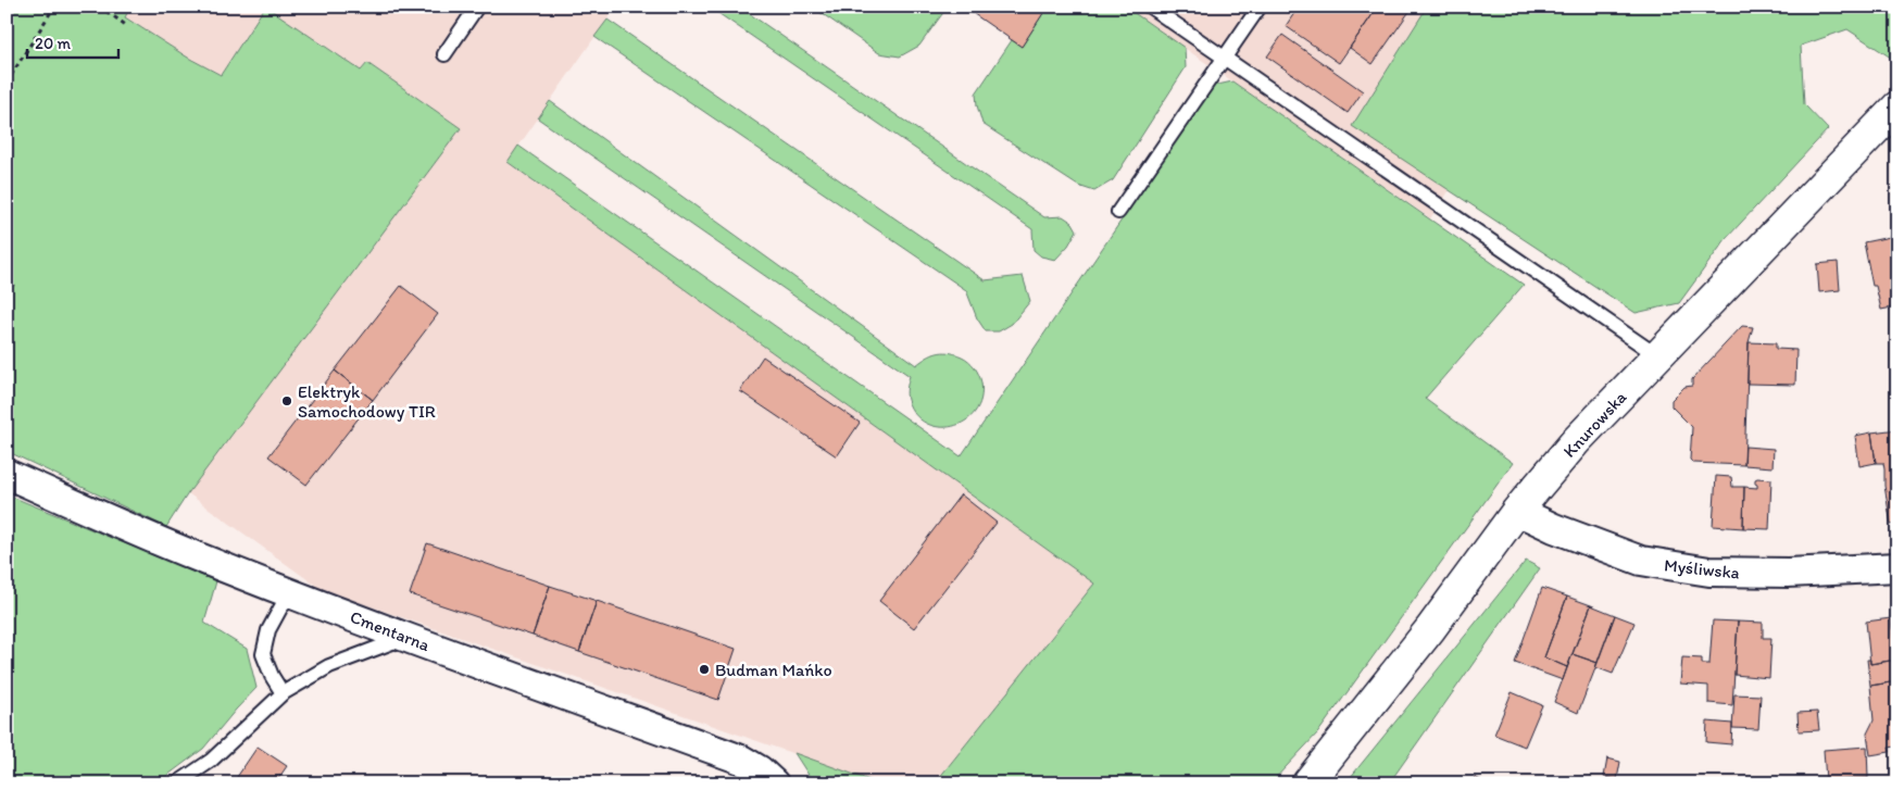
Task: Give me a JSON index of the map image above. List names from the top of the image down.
{
  "streets": {
    "street": ["Knurowska", "Myśliwska", "Cmentarna"]
  },
  "crossings": [
    ["Knurowska", "Myśliwska"]
  ],
  "places": ["Elektryk Samochodowy TIR", "Budman Mańko"],
  "scale_bar": "20 m"
}
